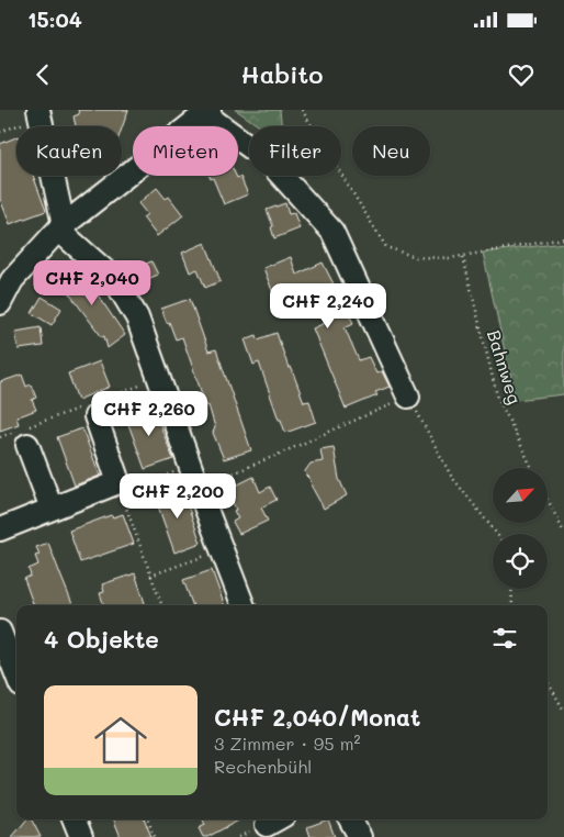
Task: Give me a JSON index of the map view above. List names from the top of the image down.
{
  "streets": {
    "path": ["Bahnweg"]
  },
  "north": "top right",
  "page": {
    "status": "15:04",
    "header": "Habito",
    "chip": [
      "Kaufen",
      "Mieten",
      "Filter",
      "Neu"
    ],
    "price": [
      "CHF 2,040",
      "CHF 2,240",
      "CHF 2,260",
      "CHF 2,200"
    ],
    "heading": "4 Objekte",
    "list": [
      {
        "name": "CHF 2,040/Monat",
        "note": "3 Zimmer · 95 m² · Rechenbühl"
      }
    ]
  }
}
